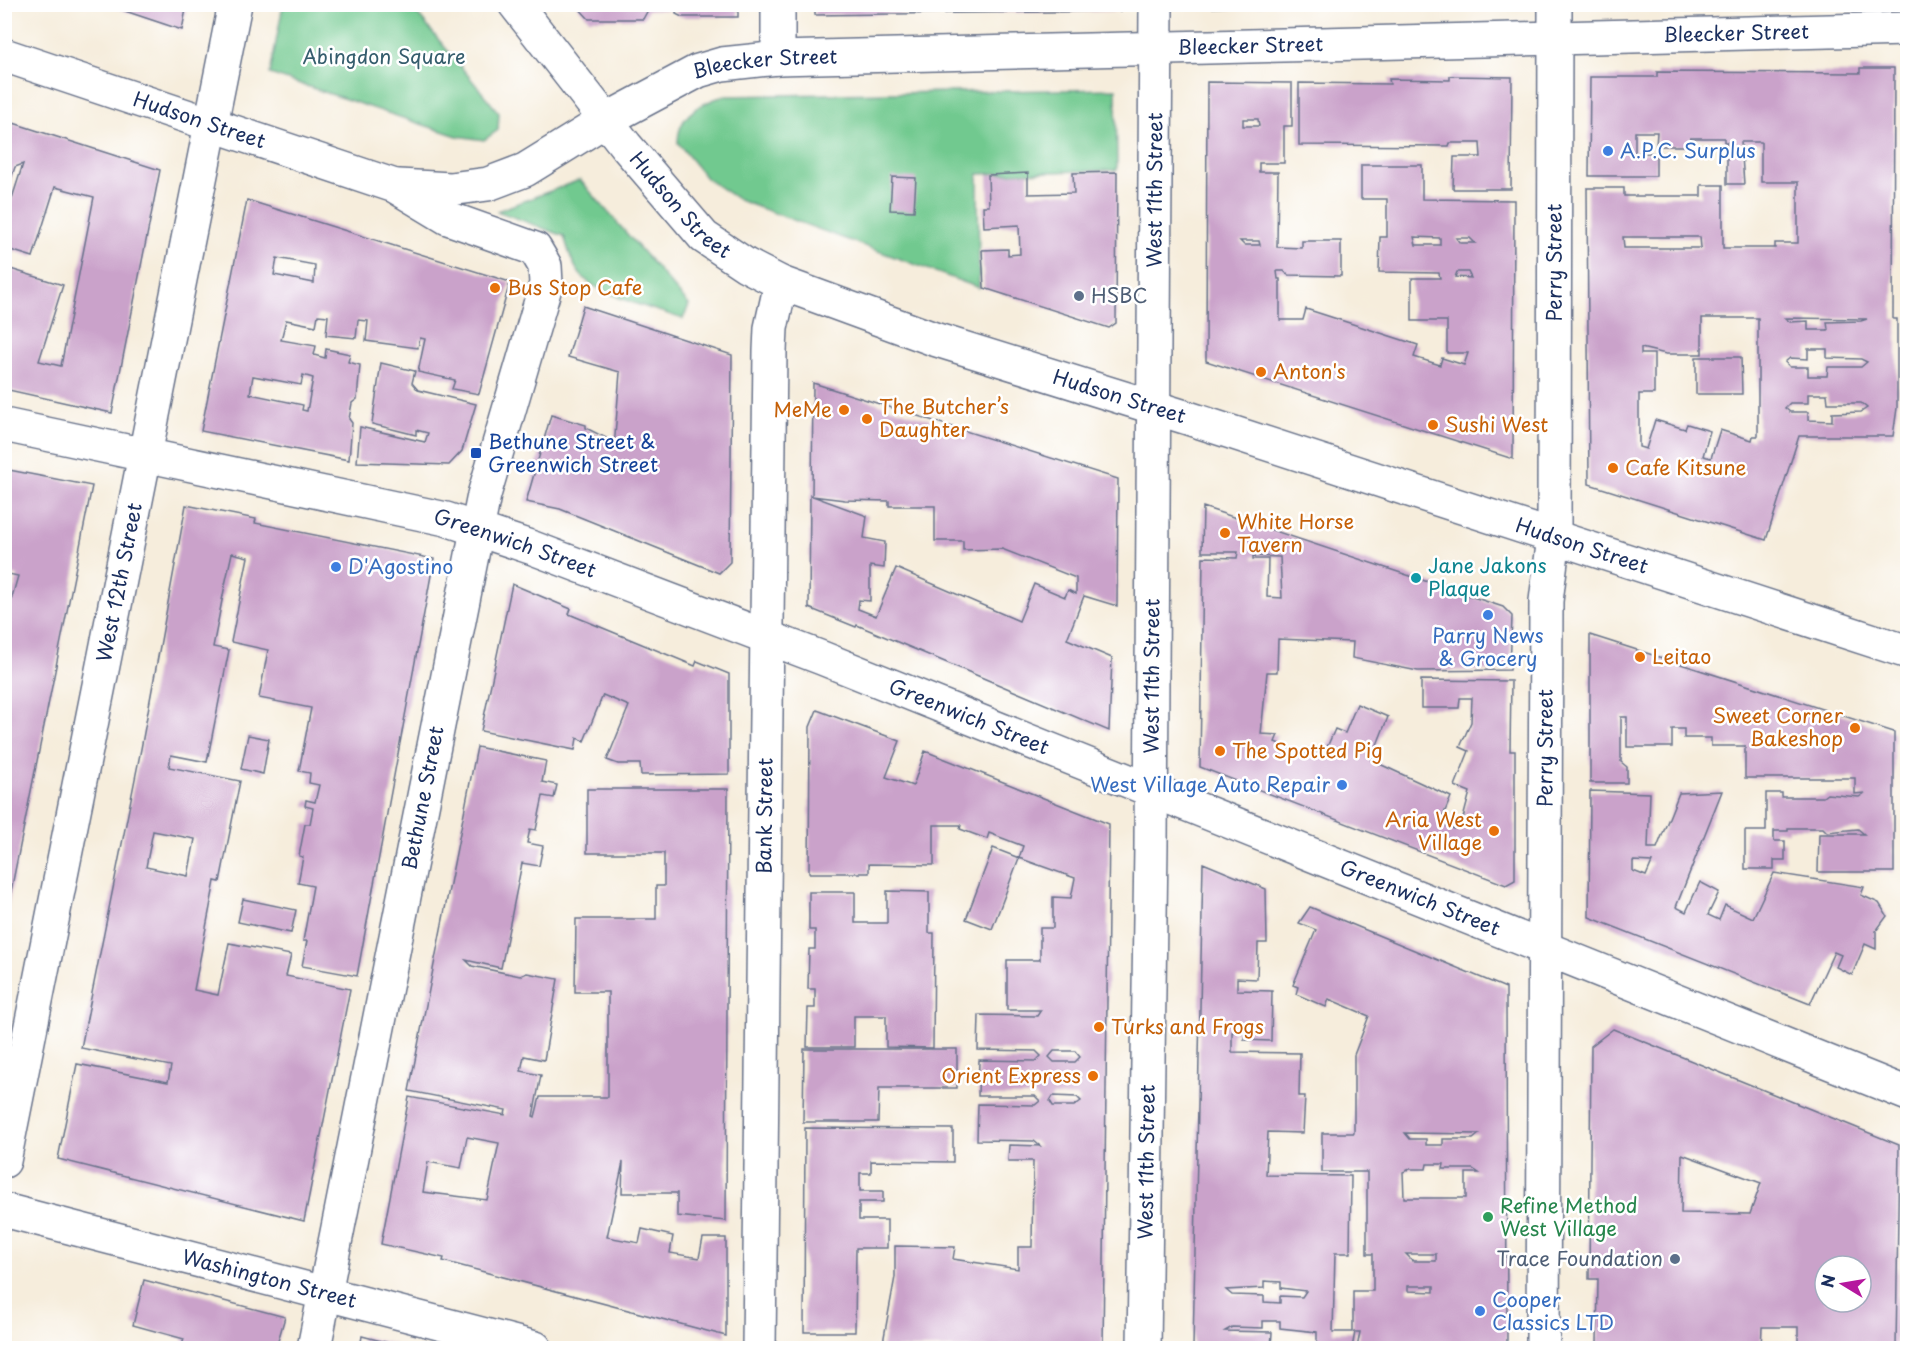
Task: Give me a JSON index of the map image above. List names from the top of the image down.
{
  "streets": {
    "street": [
      "Bleecker Street",
      "Hudson Street",
      "West 11th Street",
      "Perry Street",
      "Greenwich Street",
      "West 12th Street",
      "Bethune Street",
      "Bank Street",
      "Washington Street"
    ]
  },
  "crossings": [
    ["Bleecker Street", "Hudson Street"],
    ["Bleecker Street", "West 11th Street"],
    ["Bleecker Street", "Perry Street"],
    ["Hudson Street", "West 11th Street"],
    ["Hudson Street", "Perry Street"],
    ["Hudson Street", "West 12th Street"],
    ["Hudson Street", "Bethune Street"],
    ["Hudson Street", "Bank Street"],
    ["West 11th Street", "Greenwich Street"],
    ["Perry Street", "Greenwich Street"],
    ["Greenwich Street", "West 12th Street"],
    ["Greenwich Street", "Bethune Street"],
    ["Greenwich Street", "Bank Street"],
    ["Bethune Street", "Washington Street"]
  ],
  "parks": ["Abingdon Square"],
  "places": {
    "other": [
      "A.P.C. Surplus",
      "Bus Stop Cafe",
      "HSBC",
      "Anton's",
      "MeMe",
      "The Butcher’s Daughter",
      "Sushi West",
      "Cafe Kitsune",
      "White Horse Tavern",
      "D'Agostino",
      "Jane Jakons Plaque",
      "Parry News & Grocery",
      "Leitao",
      "Sweet Corner Bakeshop",
      "The Spotted Pig",
      "West Village Auto Repair",
      "Aria West Village",
      "Turks and Frogs",
      "Orient Express",
      "Refine Method West Village",
      "Trace Foundation",
      "Cooper Classics LTD"
    ],
    "transit": ["Bethune Street & Greenwich Street"]
  },
  "north": "left"
}
